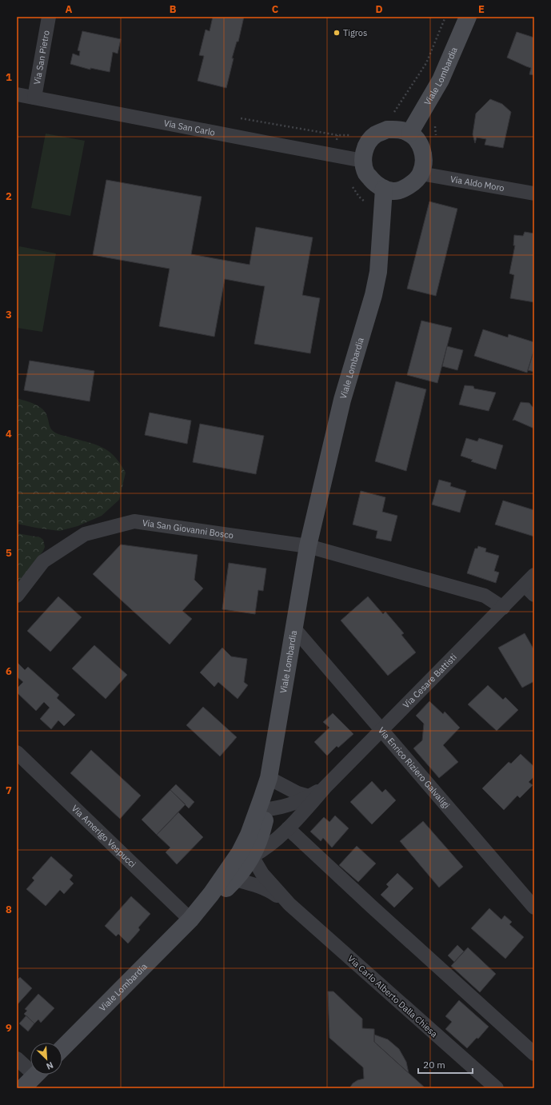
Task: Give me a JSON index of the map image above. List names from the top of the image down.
{
  "streets": {
    "street": [
      "Via San Pietro",
      "Viale Lombardia",
      "Via San Carlo",
      "Via Aldo Moro",
      "Via San Giovanni Bosco",
      "Via Cesare Battisti",
      "Via Enrico Riziero Galvaligi",
      "Via Amerigo Vespucci",
      "Via Carlo Alberto Dalla Chiesa"
    ]
  },
  "crossings": [
    ["Via San Pietro", "Via San Carlo"],
    ["Viale Lombardia", "Via San Carlo"],
    ["Viale Lombardia", "Via Aldo Moro"],
    ["Viale Lombardia", "Via San Giovanni Bosco"],
    ["Viale Lombardia", "Via Cesare Battisti"],
    ["Viale Lombardia", "Via Enrico Riziero Galvaligi"],
    ["Viale Lombardia", "Via Amerigo Vespucci"],
    ["Viale Lombardia", "Via Carlo Alberto Dalla Chiesa"],
    ["Via San Carlo", "Via Aldo Moro"],
    ["Via Cesare Battisti", "Via Enrico Riziero Galvaligi"],
    ["Via Cesare Battisti", "Via Carlo Alberto Dalla Chiesa"]
  ],
  "places": ["Tigros"],
  "scale_bar": "20 m",
  "north": "bottom right",
  "grid": {
    "columns": [
      "A",
      "B",
      "C",
      "D",
      "E"
    ],
    "rows": [
      "1",
      "2",
      "3",
      "4",
      "5",
      "6",
      "7",
      "8",
      "9"
    ]
  }
}
